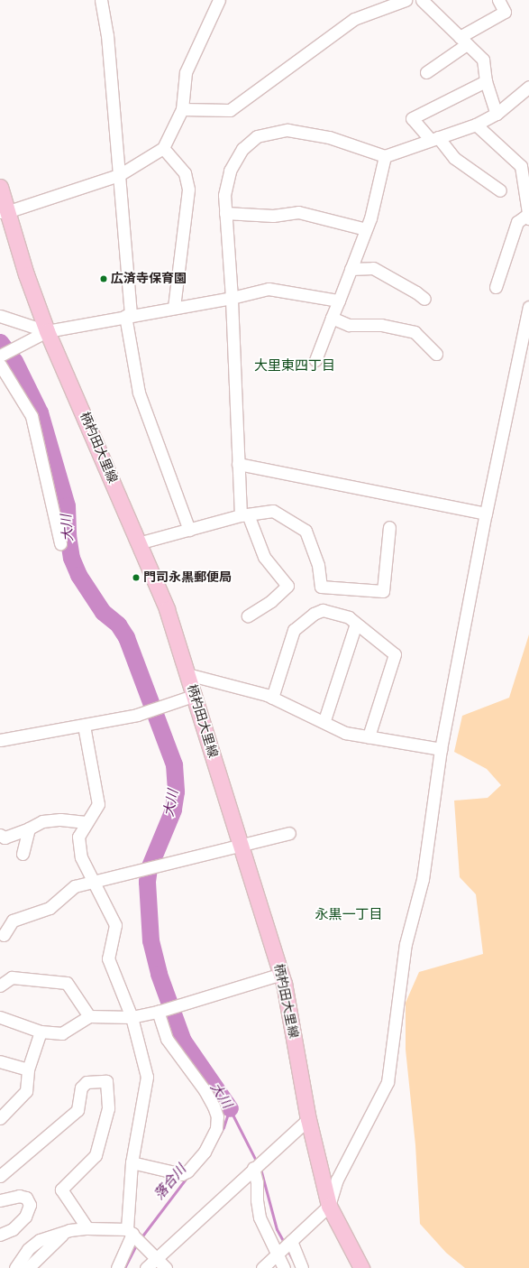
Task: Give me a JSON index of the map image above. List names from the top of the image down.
{
  "streets": {
    "main road": ["柄杓田大里線"]
  },
  "districts": ["大里東四丁目", "永黒一丁目"],
  "water": ["大川", "落合川"],
  "places": ["広済寺保育園", "門司永黒郵便局"]
}
